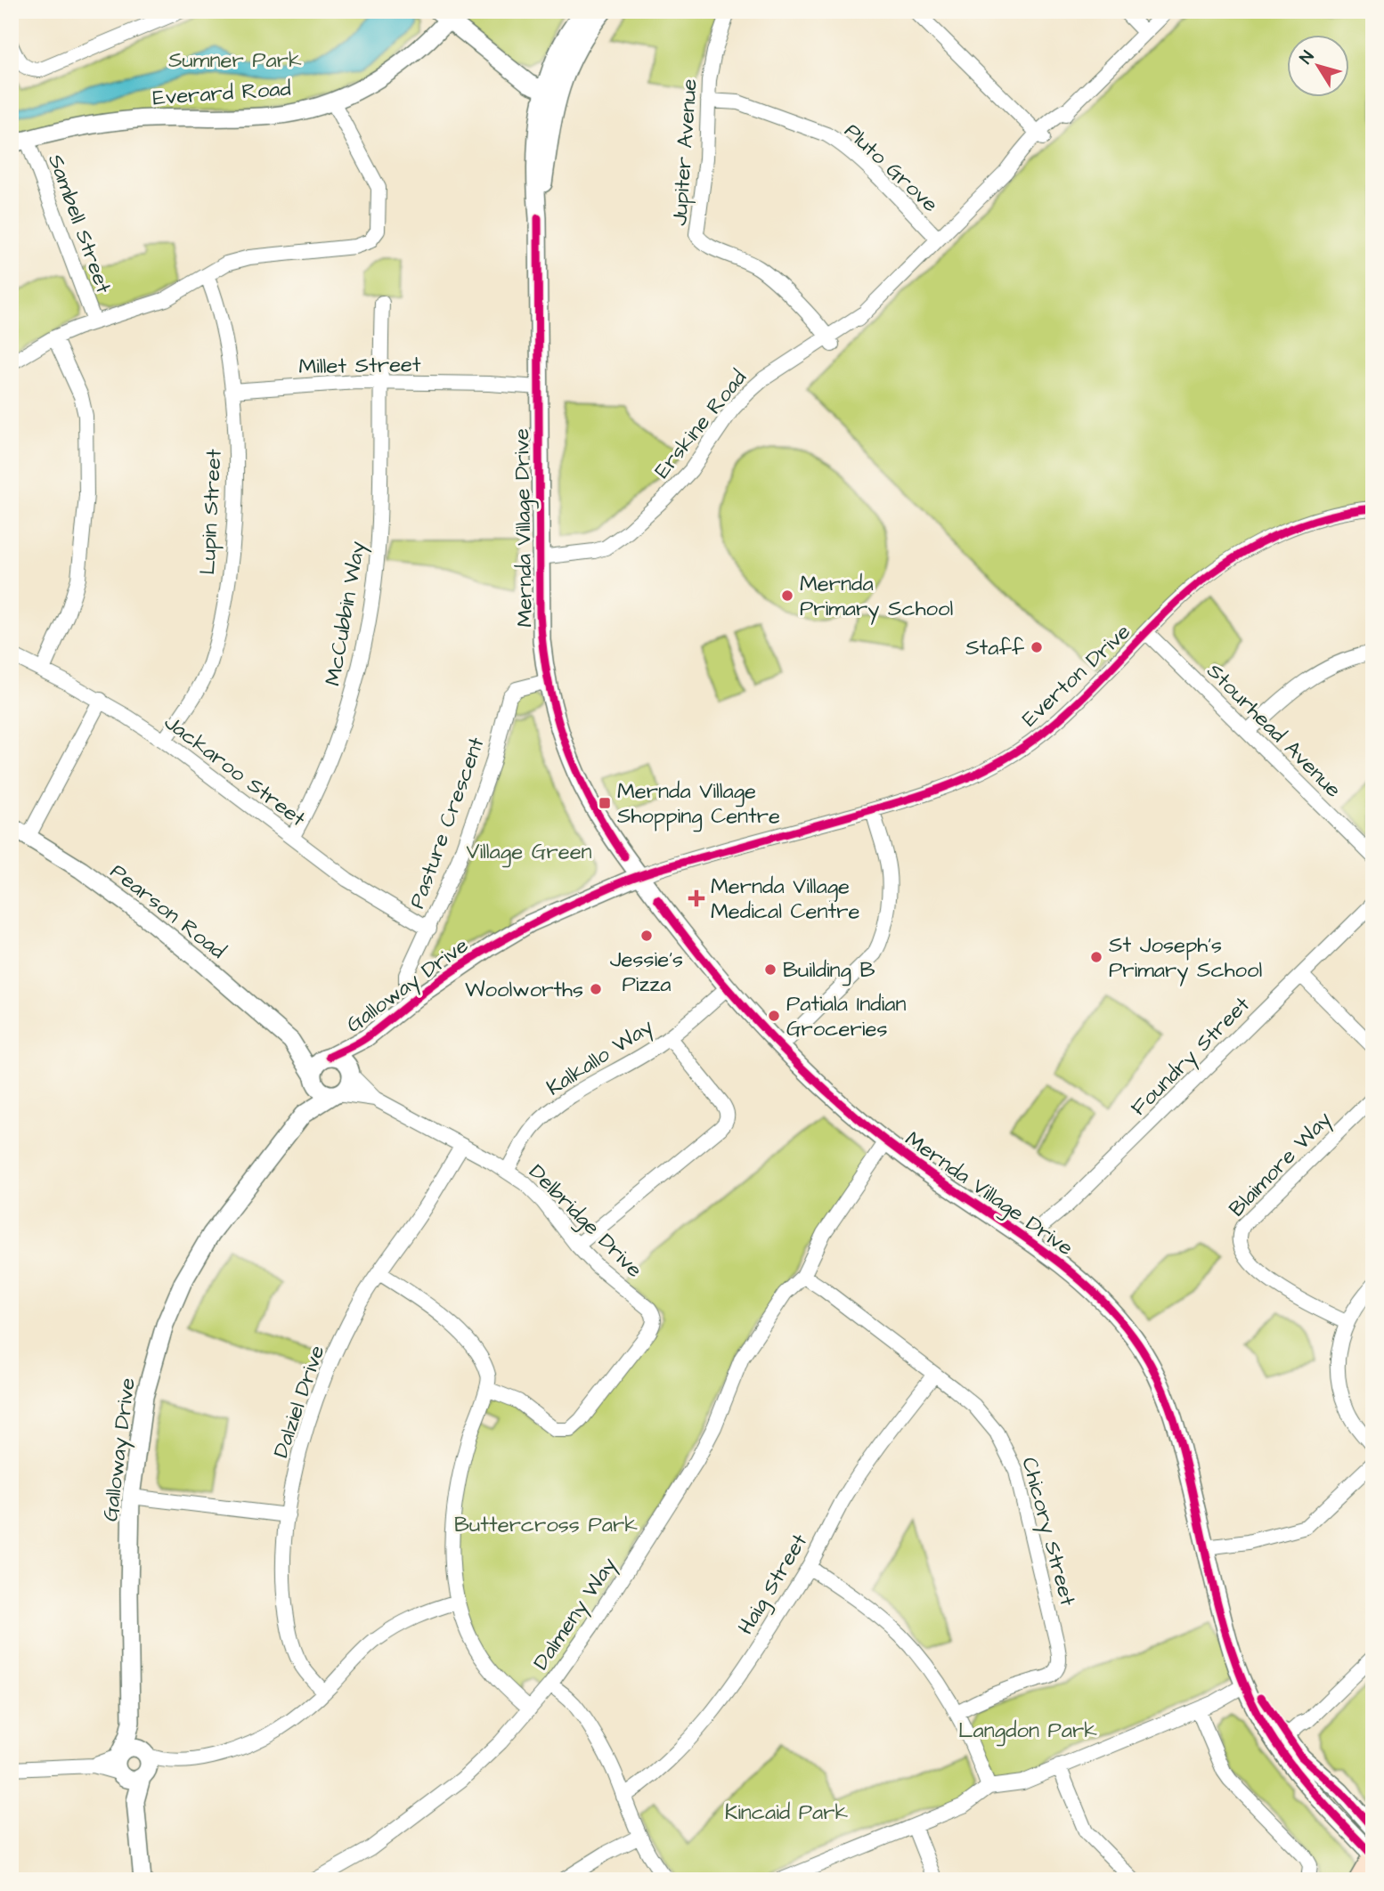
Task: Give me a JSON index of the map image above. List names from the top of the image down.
{
  "streets": {
    "street": [
      "Everard Road",
      "Jupiter Avenue",
      "Pluto Grove",
      "Sambell Street",
      "Millet Street",
      "Erskine Road",
      "Lupin Street",
      "Mernda Village Drive",
      "McCubbin Way",
      "Everton Drive",
      "Stourhead Avenue",
      "Jackaroo Street",
      "Pasture Crescent",
      "Pearson Road",
      "Galloway Drive",
      "Foundry Street",
      "Kalkallo Way",
      "Blaimore Way",
      "Delbridge Drive",
      "Dalziel Drive",
      "Chicory Street",
      "Haig Street",
      "Dalmeny Way"
    ]
  },
  "crossings": [
    ["Everard Road", "Sambell Street"],
    ["Jupiter Avenue", "Pluto Grove"],
    ["Jupiter Avenue", "Erskine Road"],
    ["Pluto Grove", "Erskine Road"],
    ["Millet Street", "Lupin Street"],
    ["Millet Street", "Mernda Village Drive"],
    ["Millet Street", "McCubbin Way"],
    ["Erskine Road", "Mernda Village Drive"],
    ["Lupin Street", "Jackaroo Street"],
    ["Mernda Village Drive", "Everton Drive"],
    ["Mernda Village Drive", "Pasture Crescent"],
    ["Mernda Village Drive", "Galloway Drive"],
    ["Mernda Village Drive", "Foundry Street"],
    ["Mernda Village Drive", "Kalkallo Way"],
    ["Mernda Village Drive", "Dalmeny Way"],
    ["McCubbin Way", "Jackaroo Street"],
    ["Everton Drive", "Stourhead Avenue"],
    ["Everton Drive", "Galloway Drive"],
    ["Jackaroo Street", "Pasture Crescent"],
    ["Pasture Crescent", "Galloway Drive"],
    ["Pearson Road", "Galloway Drive"],
    ["Pearson Road", "Delbridge Drive"],
    ["Galloway Drive", "Delbridge Drive"],
    ["Kalkallo Way", "Delbridge Drive"],
    ["Delbridge Drive", "Dalziel Drive"],
    ["Chicory Street", "Haig Street"],
    ["Chicory Street", "Dalmeny Way"]
  ],
  "parks": [
    "Sumner Park",
    "Village Green",
    "Buttercross Park",
    "Langdon Park",
    "Kincaid Park"
  ],
  "places": {
    "other": [
      "Mernda Primary School",
      "Staff",
      "Jessie’s Pizza",
      "St Joseph's Primary School",
      "Building B",
      "Woolworths",
      "Patiala Indian Groceries"
    ],
    "transit": ["Mernda Village Shopping Centre"],
    "health": ["Mernda Village Medical Centre"]
  },
  "north": "top left"
}
